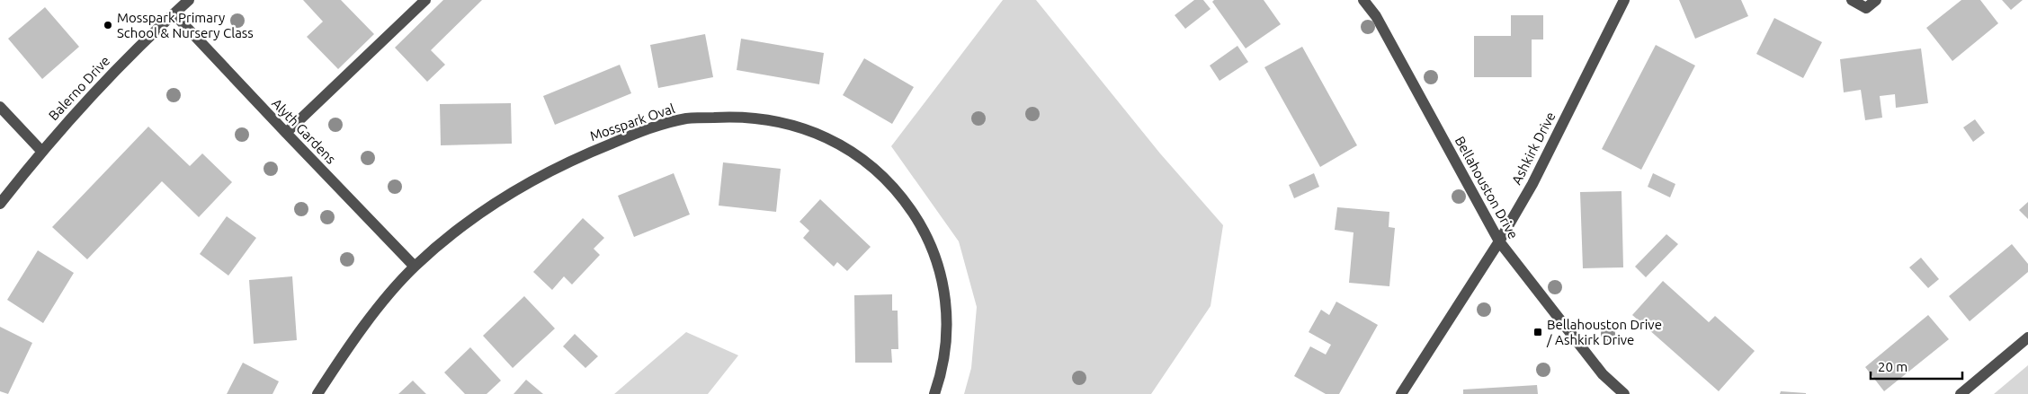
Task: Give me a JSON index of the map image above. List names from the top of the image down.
{
  "streets": {
    "street": [
      "Balerno Drive",
      "Mosspark Oval",
      "Alyth Gardens",
      "Ashkirk Drive",
      "Bellahouston Drive"
    ]
  },
  "crossings": [
    ["Balerno Drive", "Alyth Gardens"],
    ["Mosspark Oval", "Alyth Gardens"],
    ["Ashkirk Drive", "Bellahouston Drive"]
  ],
  "places": {
    "other": ["Mosspark Primary School & Nursery Class"],
    "transit": ["Bellahouston Drive / Ashkirk Drive"]
  },
  "scale_bar": "20 m"
}
